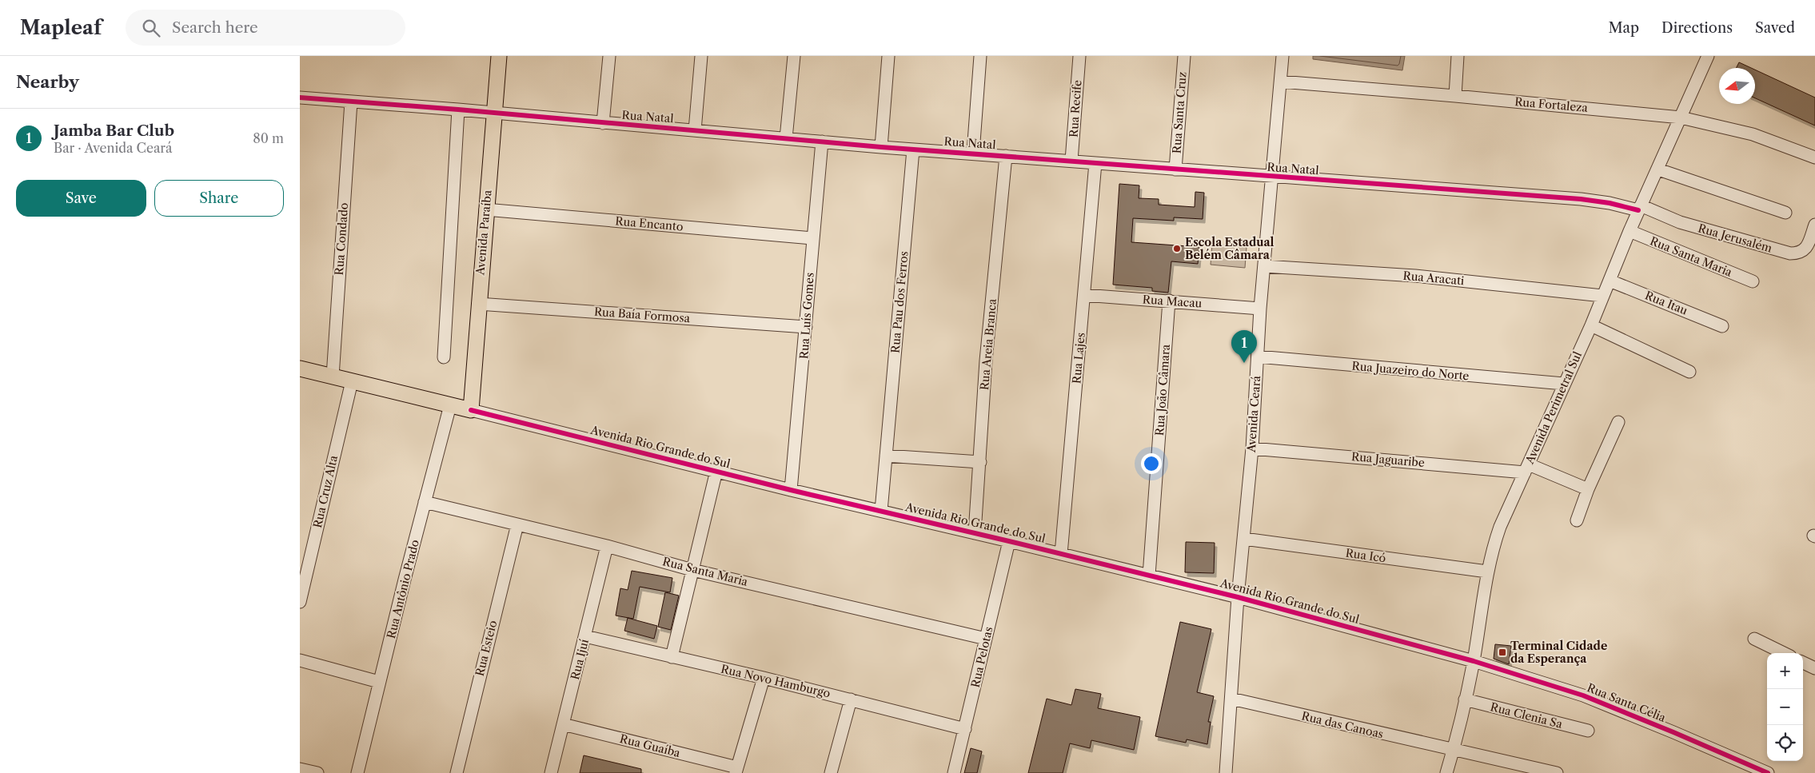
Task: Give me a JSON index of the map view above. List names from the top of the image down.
{
  "streets": {
    "main road": ["Avenida Paraíba", "Avenida Rio Grande do Sul"],
    "street": [
      "Rua Fortaleza",
      "Rua Recife",
      "Rua Santa Cruz",
      "Rua Natal",
      "Rua Encanto",
      "Rua Jerusalém",
      "Rua Condado",
      "Rua Santa Maria",
      "Rua Aracati",
      "Rua Macau",
      "Rua Pau dos Ferros",
      "Rua Itau",
      "Rua Baía Formosa",
      "Rua Luís Gomes",
      "Rua Areia Branca",
      "Rua Lajes",
      "Rua Juazeiro do Norte",
      "Rua João Câmara",
      "Avenida Perimetral Sul",
      "Avenida Ceará",
      "Rua Jaguaribe",
      "Rua Cruz Alta",
      "Rua Icó",
      "Rua Antônio Prado",
      "Rua Esteio",
      "Rua Pelotas",
      "Rua Ijuí",
      "Rua Novo Hamburgo",
      "Rua Santa Célia",
      "Rua Clenia Sa",
      "Rua das Canoas",
      "Rua Guaíba"
    ]
  },
  "crossings": [
    ["Rua Fortaleza", "Avenida Perimetral Sul"],
    ["Rua Fortaleza", "Avenida Ceará"],
    ["Rua Recife", "Rua Natal"],
    ["Rua Santa Cruz", "Rua Natal"],
    ["Rua Natal", "Avenida Paraíba"],
    ["Rua Natal", "Rua Jerusalém"],
    ["Rua Natal", "Rua Condado"],
    ["Rua Natal", "Rua Pau dos Ferros"],
    ["Rua Natal", "Rua Luís Gomes"],
    ["Rua Natal", "Rua Areia Branca"],
    ["Rua Natal", "Rua Lajes"],
    ["Rua Natal", "Avenida Perimetral Sul"],
    ["Rua Natal", "Avenida Ceará"],
    ["Rua Encanto", "Avenida Paraíba"],
    ["Rua Encanto", "Rua Luís Gomes"],
    ["Avenida Paraíba", "Rua Baía Formosa"],
    ["Avenida Paraíba", "Avenida Rio Grande do Sul"],
    ["Rua Jerusalém", "Avenida Perimetral Sul"],
    ["Rua Condado", "Avenida Rio Grande do Sul"],
    ["Rua Santa Maria", "Avenida Perimetral Sul"],
    ["Rua Santa Maria", "Rua Antônio Prado"],
    ["Rua Santa Maria", "Rua Esteio"],
    ["Rua Santa Maria", "Rua Pelotas"],
    ["Rua Santa Maria", "Rua Ijuí"],
    ["Rua Aracati", "Avenida Perimetral Sul"],
    ["Rua Aracati", "Avenida Ceará"],
    ["Rua Macau", "Rua Lajes"],
    ["Rua Macau", "Rua João Câmara"],
    ["Rua Macau", "Avenida Ceará"],
    ["Rua Pau dos Ferros", "Avenida Rio Grande do Sul"],
    ["Rua Itau", "Avenida Perimetral Sul"],
    ["Rua Baía Formosa", "Rua Luís Gomes"],
    ["Rua Luís Gomes", "Avenida Rio Grande do Sul"],
    ["Rua Areia Branca", "Avenida Rio Grande do Sul"],
    ["Rua Lajes", "Avenida Rio Grande do Sul"],
    ["Rua Juazeiro do Norte", "Avenida Perimetral Sul"],
    ["Rua Juazeiro do Norte", "Avenida Ceará"],
    ["Rua João Câmara", "Avenida Rio Grande do Sul"],
    ["Avenida Perimetral Sul", "Avenida Rio Grande do Sul"],
    ["Avenida Perimetral Sul", "Rua Jaguaribe"],
    ["Avenida Perimetral Sul", "Rua Icó"],
    ["Avenida Perimetral Sul", "Rua Santa Célia"],
    ["Avenida Perimetral Sul", "Rua Clenia Sa"],
    ["Avenida Perimetral Sul", "Rua das Canoas"],
    ["Avenida Ceará", "Avenida Rio Grande do Sul"],
    ["Avenida Ceará", "Rua Jaguaribe"],
    ["Avenida Ceará", "Rua Icó"],
    ["Avenida Ceará", "Rua das Canoas"],
    ["Avenida Rio Grande do Sul", "Rua Cruz Alta"],
    ["Avenida Rio Grande do Sul", "Rua Antônio Prado"],
    ["Avenida Rio Grande do Sul", "Rua Pelotas"],
    ["Avenida Rio Grande do Sul", "Rua Santa Célia"],
    ["Rua Pelotas", "Rua Novo Hamburgo"],
    ["Rua Ijuí", "Rua Novo Hamburgo"],
    ["Rua Ijuí", "Rua Guaíba"]
  ],
  "places": {
    "other": ["Escola Estadual Belém Câmara"],
    "transit": ["Terminal Cidade da Esperança"]
  },
  "north": "left",
  "page": {
    "header": "Mapleaf",
    "search": "Search here",
    "nav": ["Map", "Directions", "Saved"],
    "heading": "Nearby",
    "list": [
      {
        "mark": "1",
        "name": "Jamba Bar Club",
        "note": "Bar · Avenida Ceará",
        "value": "80 m"
      }
    ],
    "buttons": ["Save", "Share"],
    "pins": "1",
    "map_buttons": ["+", "−"]
  }
}
